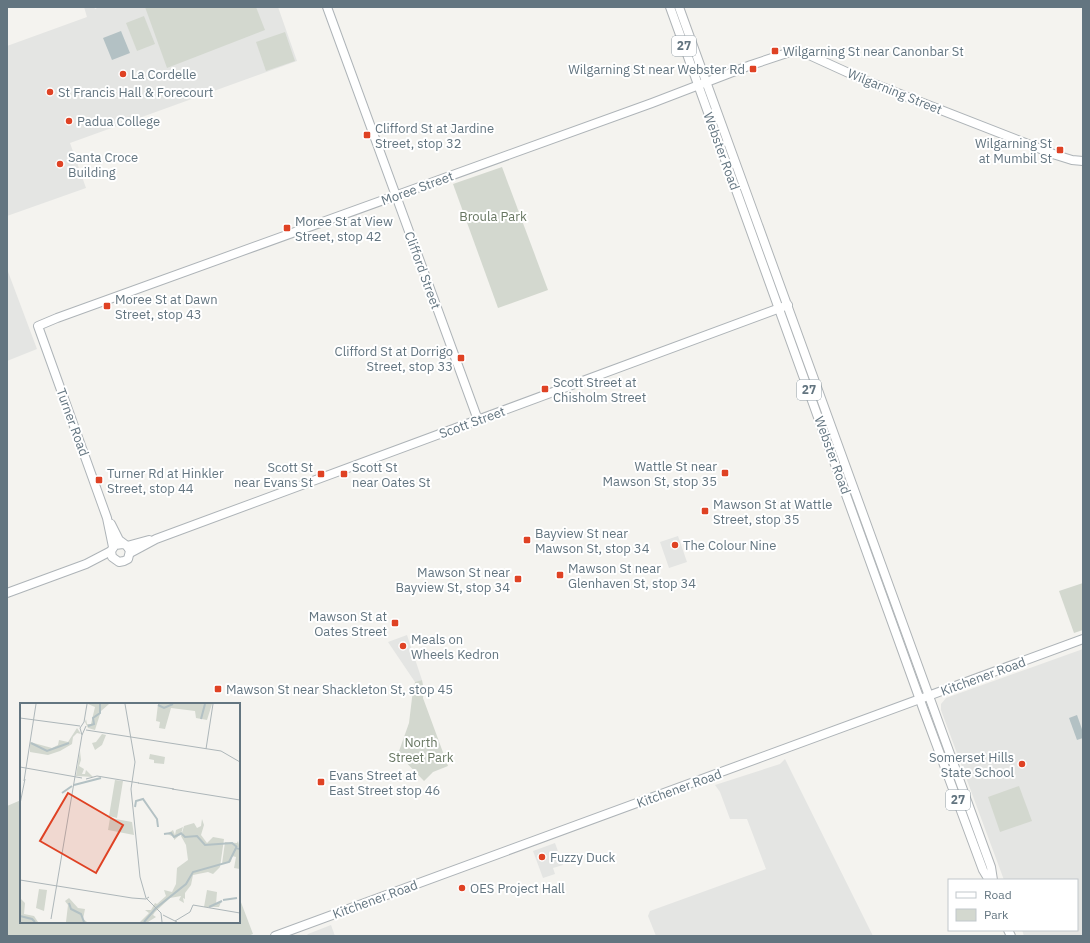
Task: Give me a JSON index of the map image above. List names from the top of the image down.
{
  "streets": {
    "street": [
      "27",
      "Wilgarning Street",
      "Webster Road",
      "Moree Street",
      "Clifford Street",
      "Turner Road",
      "Scott Street",
      "Kitchener Road"
    ]
  },
  "crossings": [
    ["Wilgarning Street", "Webster Road"],
    ["Wilgarning Street", "Moree Street"],
    ["Webster Road", "Moree Street"],
    ["Webster Road", "Scott Street"],
    ["Webster Road", "Kitchener Road"],
    ["Moree Street", "Clifford Street"],
    ["Moree Street", "Turner Road"],
    ["Clifford Street", "Scott Street"],
    ["Turner Road", "Scott Street"]
  ],
  "parks": ["Broula Park", "North Street Park"],
  "places": {
    "transit": [
      "Wilgarning St near Canonbar St",
      "Wilgarning St near Webster Rd",
      "Clifford St at Jardine Street, stop 32",
      "Wilgarning St at Mumbil St",
      "Moree St at View Street, stop 42",
      "Moree St at Dawn Street, stop 43",
      "Clifford St at Dorrigo Street, stop 33",
      "Scott Street at Chisholm Street",
      "Wattle St near Mawson St, stop 35",
      "Scott St near Evans St",
      "Scott St near Oates St",
      "Turner Rd at Hinkler Street, stop 44",
      "Mawson St at Wattle Street, stop 35",
      "Bayview St near Mawson St, stop 34",
      "Mawson St near Glenhaven St, stop 34",
      "Mawson St near Bayview St, stop 34",
      "Mawson St at Oates Street",
      "Mawson St near Shackleton St, stop 45",
      "Evans Street at East Street stop 46"
    ],
    "other": [
      "La Cordelle",
      "St Francis Hall & Forecourt",
      "Padua College",
      "Santa Croce Building",
      "The Colour Nine",
      "Meals on Wheels Kedron",
      "Somerset Hills State School",
      "Fuzzy Duck",
      "OES Project Hall"
    ]
  },
  "legend": ["Road", "Park"]
}
